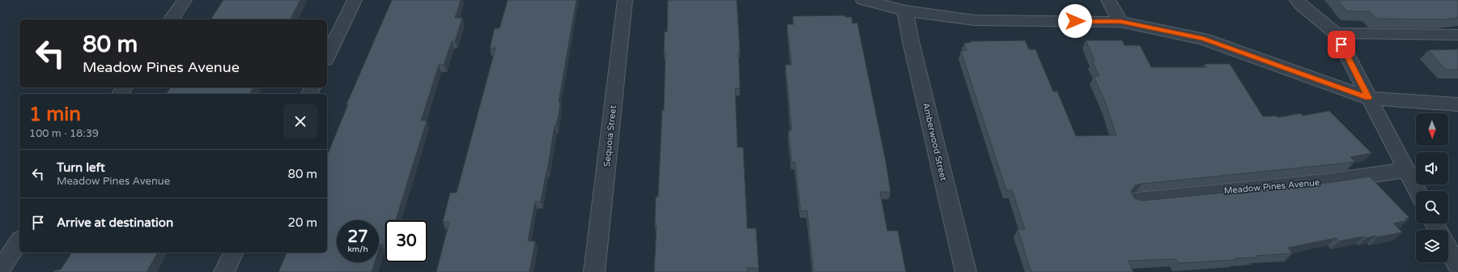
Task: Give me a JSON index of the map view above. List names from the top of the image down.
{
  "streets": {
    "street": ["Sequoia Street", "Amberwood Street", "Meadow Pines Avenue"]
  },
  "north": "bottom",
  "page": {
    "turn": ["80 m", "Meadow Pines Avenue"],
    "heading": ["1 min", "100 m · 18:39"],
    "list": [
      {
        "name": "Turn left",
        "note": "Meadow Pines Avenue",
        "value": "80 m"
      },
      {
        "name": "Arrive at destination",
        "value": "20 m"
      }
    ],
    "speed": "27 km/h",
    "limit": "30"
  }
}
